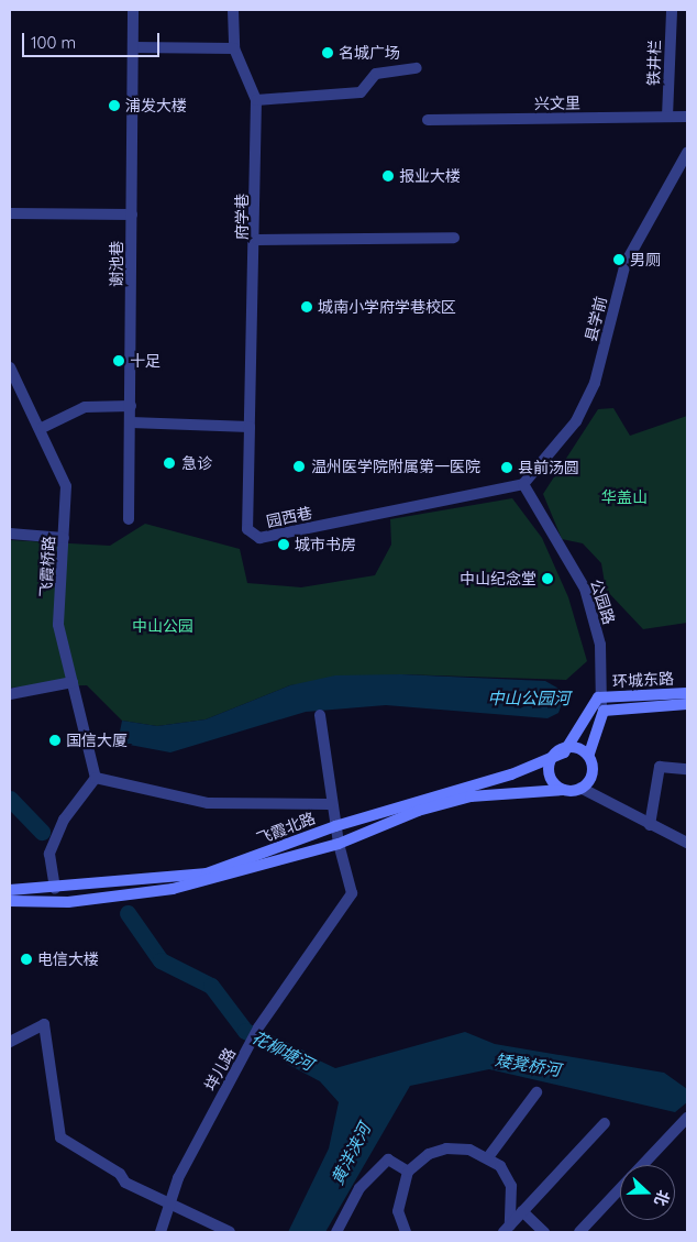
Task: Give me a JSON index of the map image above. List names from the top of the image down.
{
  "streets": {
    "main road": ["环城东路", "飞霞北路"],
    "street": [
      "铁井栏",
      "兴文里",
      "府学巷",
      "谢池巷",
      "县学前",
      "园西巷",
      "飞霞桥路",
      "公园路",
      "垟儿路"
    ]
  },
  "crossings": [
    ["铁井栏", "兴文里"],
    ["府学巷", "园西巷"],
    ["县学前", "园西巷"],
    ["县学前", "公园路"],
    ["园西巷", "公园路"],
    ["公园路", "环城东路"],
    ["环城东路", "飞霞北路"],
    ["飞霞北路", "垟儿路"]
  ],
  "water": [
    "中山公园河",
    "花柳塘河",
    "矮凳桥河",
    "黄洋浃河"
  ],
  "parks": ["华盖山", "中山公园"],
  "places": [
    "名城广场",
    "浦发大楼",
    "报业大楼",
    "男厕",
    "城南小学府学巷校区",
    "十足",
    "急诊",
    "温州医学院附属第一医院",
    "县前汤圆",
    "城市书房",
    "中山纪念堂",
    "国信大厦",
    "电信大楼"
  ],
  "scale_bar": "100 m",
  "north": "right"
}
